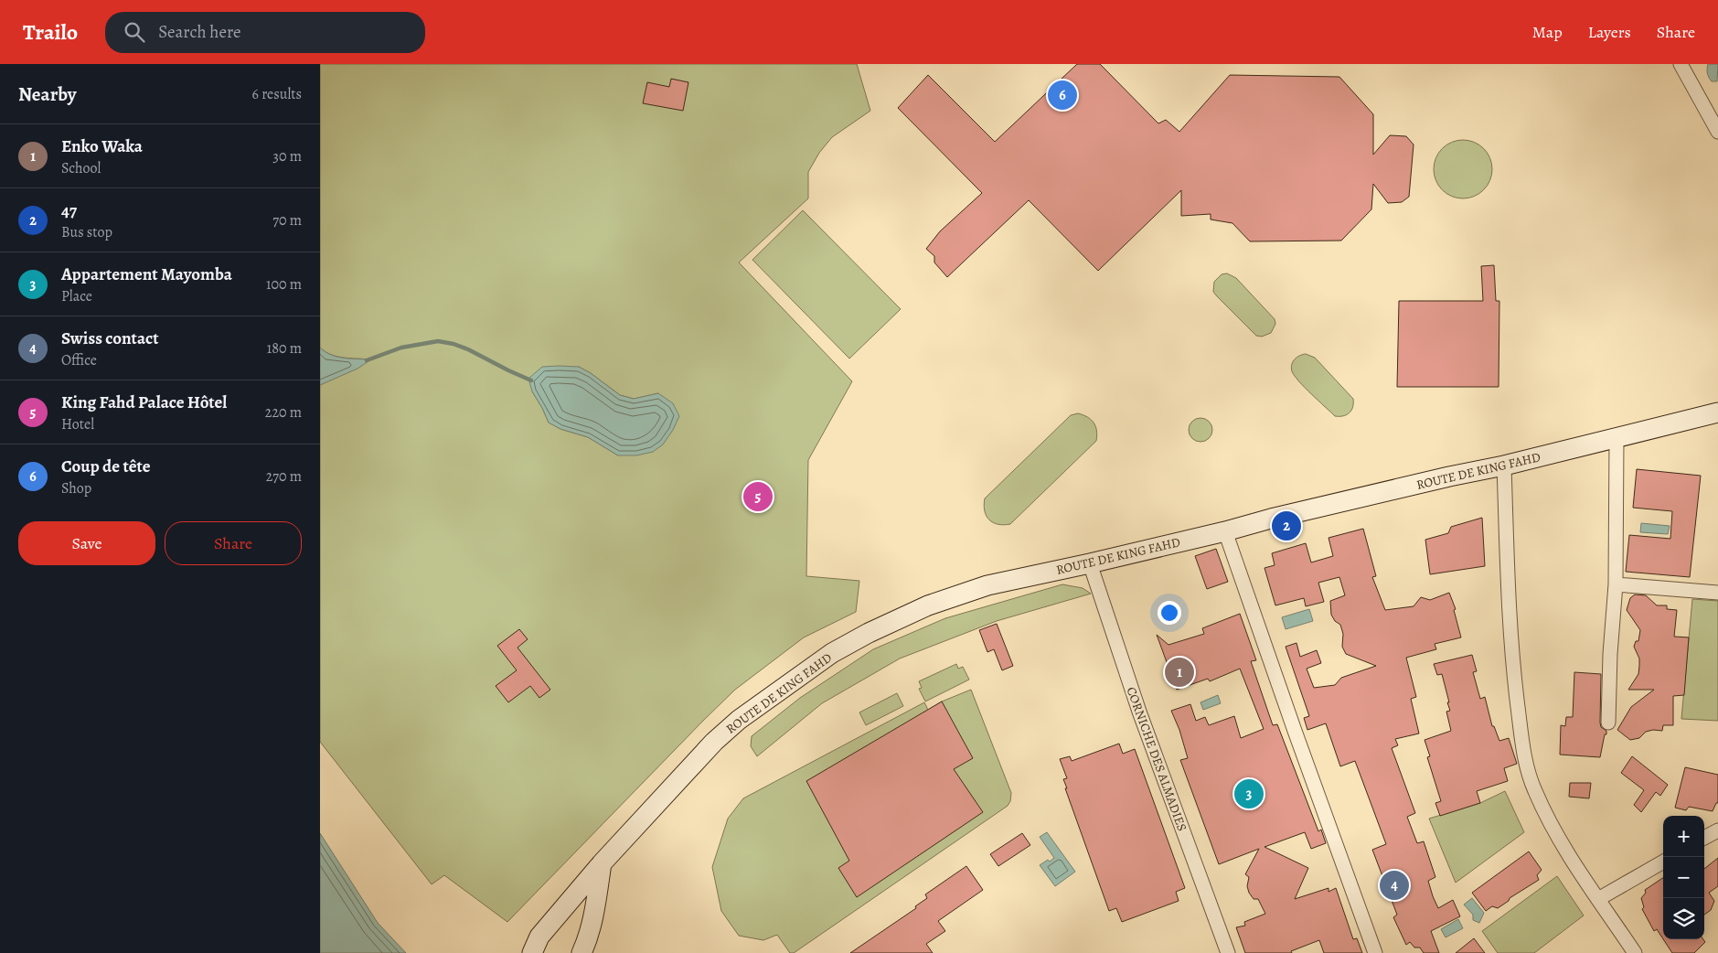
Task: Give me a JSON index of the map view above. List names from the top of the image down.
{
  "streets": {
    "street": ["ROUTE DE KING FAHD", "CORNICHE DES ALMADIES"]
  },
  "crossings": [
    ["ROUTE DE KING FAHD", "CORNICHE DES ALMADIES"]
  ],
  "page": {
    "header": "Trailo",
    "search": "Search here",
    "nav": ["Map", "Layers", "Share"],
    "heading": ["Nearby", "6 results"],
    "pins": [
      "6",
      "5",
      "2",
      "1",
      "3",
      "4"
    ],
    "list": [
      {
        "mark": "1",
        "name": "Enko Waka",
        "note": "School",
        "value": "30 m"
      },
      {
        "mark": "2",
        "name": "47",
        "note": "Bus stop",
        "value": "70 m"
      },
      {
        "mark": "3",
        "name": "Appartement Mayomba",
        "note": "Place",
        "value": "100 m"
      },
      {
        "mark": "4",
        "name": "Swiss contact",
        "note": "Office",
        "value": "180 m"
      },
      {
        "mark": "5",
        "name": "King Fahd Palace Hôtel",
        "note": "Hotel",
        "value": "220 m"
      },
      {
        "mark": "6",
        "name": "Coup de tête",
        "note": "Shop",
        "value": "270 m"
      }
    ],
    "buttons": ["Save", "Share"],
    "map_buttons": ["+", "−"]
  }
}
